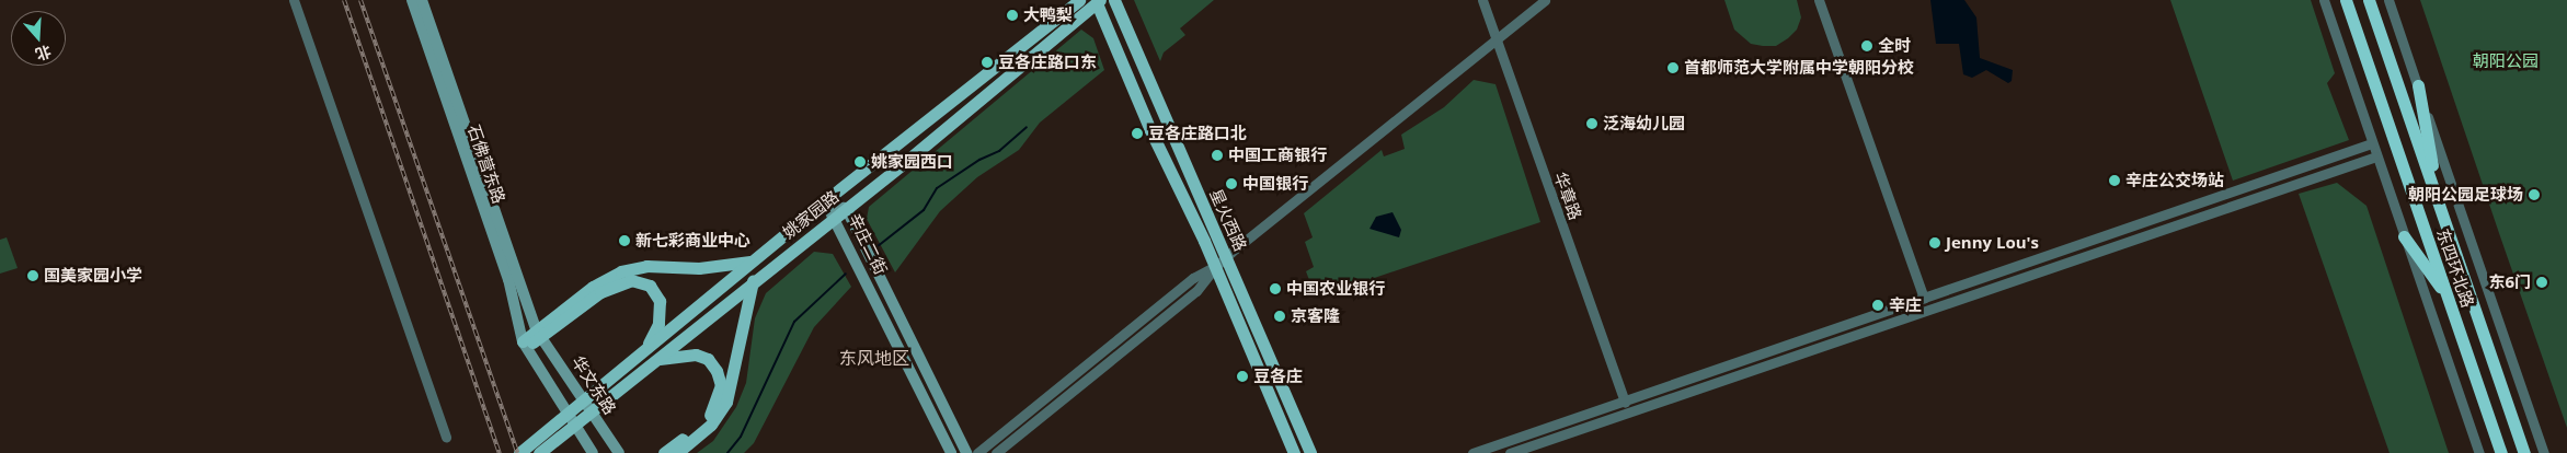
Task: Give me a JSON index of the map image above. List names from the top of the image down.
{
  "streets": {
    "highway": ["东四环北路"],
    "main road": [
      "石佛营东路",
      "姚家园路",
      "星火西路",
      "辛庄二街",
      "华文东路"
    ],
    "street": ["华章路"]
  },
  "crossings": [
    ["石佛营东路", "华文东路"],
    ["姚家园路", "星火西路"],
    ["姚家园路", "辛庄二街"]
  ],
  "districts": ["东风地区"],
  "parks": ["朝阳公园"],
  "places": [
    "大鸭梨",
    "全时",
    "豆各庄路口东",
    "首都师范大学附属中学朝阳分校",
    "泛海幼儿园",
    "豆各庄路口北",
    "中国工商银行",
    "姚家园西口",
    "辛庄公交场站",
    "中国银行",
    "朝阳公园足球场",
    "新七彩商业中心",
    "Jenny Lou's",
    "国美家园小学",
    "东6门",
    "中国农业银行",
    "辛庄",
    "京客隆",
    "豆各庄"
  ],
  "north": "bottom"
}
